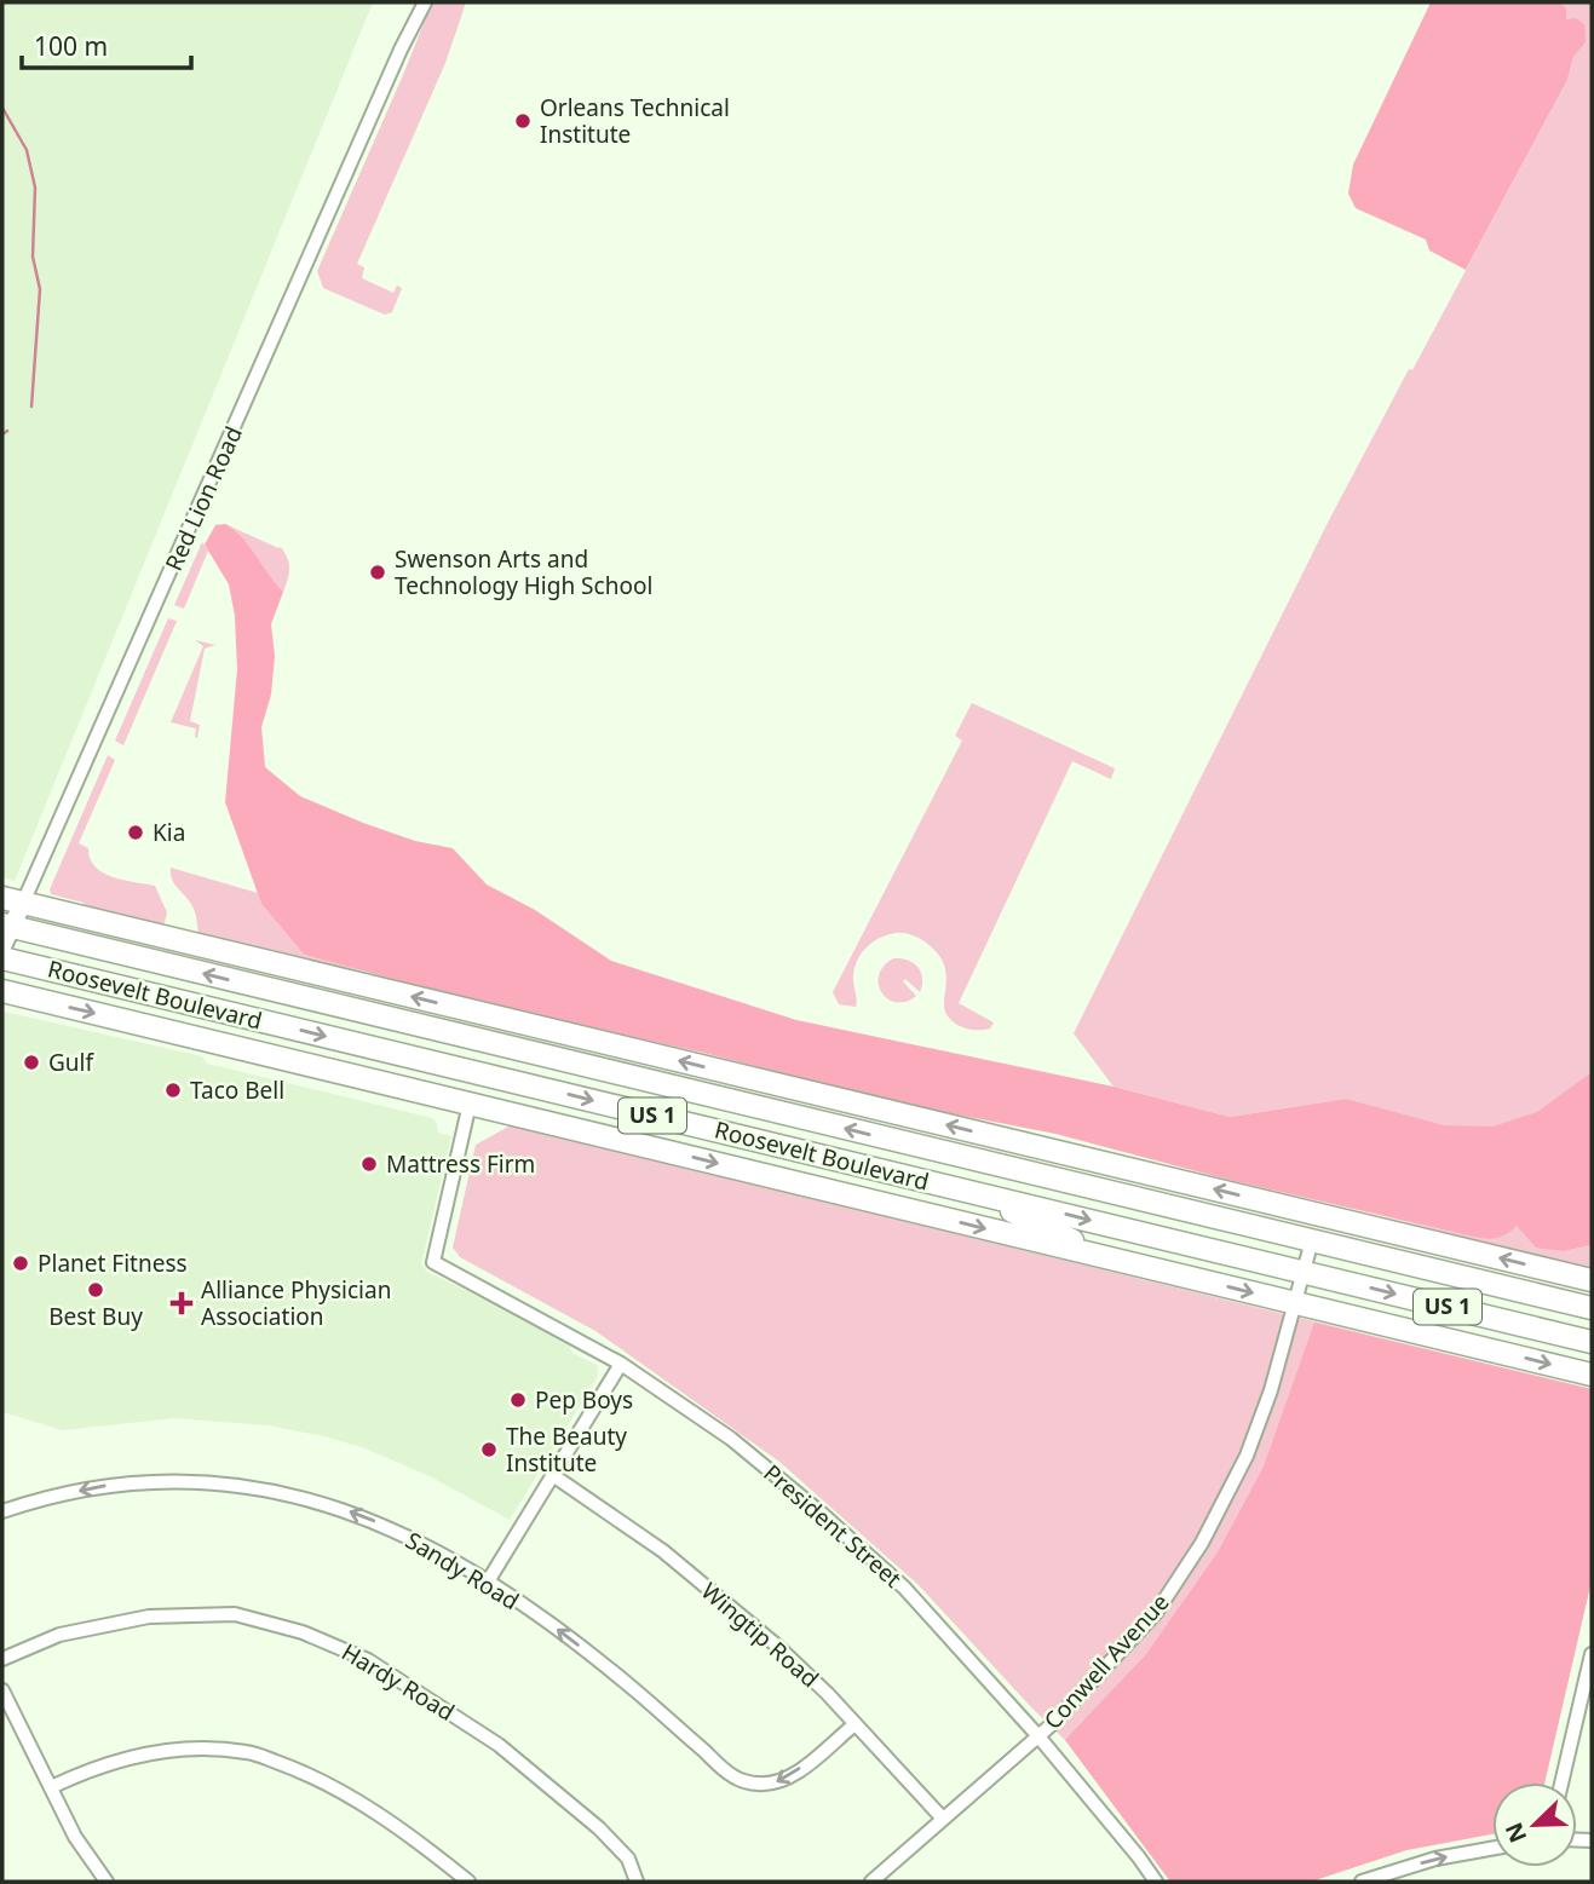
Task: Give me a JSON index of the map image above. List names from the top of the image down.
{
  "streets": {
    "highway": ["Roosevelt Boulevard", "US 1"],
    "main road": ["Red Lion Road"],
    "street": [
      "President Street",
      "Sandy Road",
      "Wingtip Road",
      "Conwell Avenue",
      "Hardy Road"
    ]
  },
  "crossings": [
    ["Red Lion Road", "Roosevelt Boulevard"],
    ["Red Lion Road", "US 1"],
    ["Roosevelt Boulevard", "President Street"],
    ["Roosevelt Boulevard", "Conwell Avenue"],
    ["President Street", "Conwell Avenue"],
    ["Sandy Road", "Wingtip Road"],
    ["Wingtip Road", "Conwell Avenue"]
  ],
  "one_way": ["Sandy Road"],
  "places": {
    "other": [
      "Orleans Technical Institute",
      "Swenson Arts and Technology High School",
      "Kia",
      "Gulf",
      "Taco Bell",
      "Mattress Firm",
      "Planet Fitness",
      "Best Buy",
      "Pep Boys",
      "The Beauty Institute"
    ],
    "health": ["Alliance Physician Association"]
  },
  "scale_bar": "100 m",
  "north": "bottom left"
}
